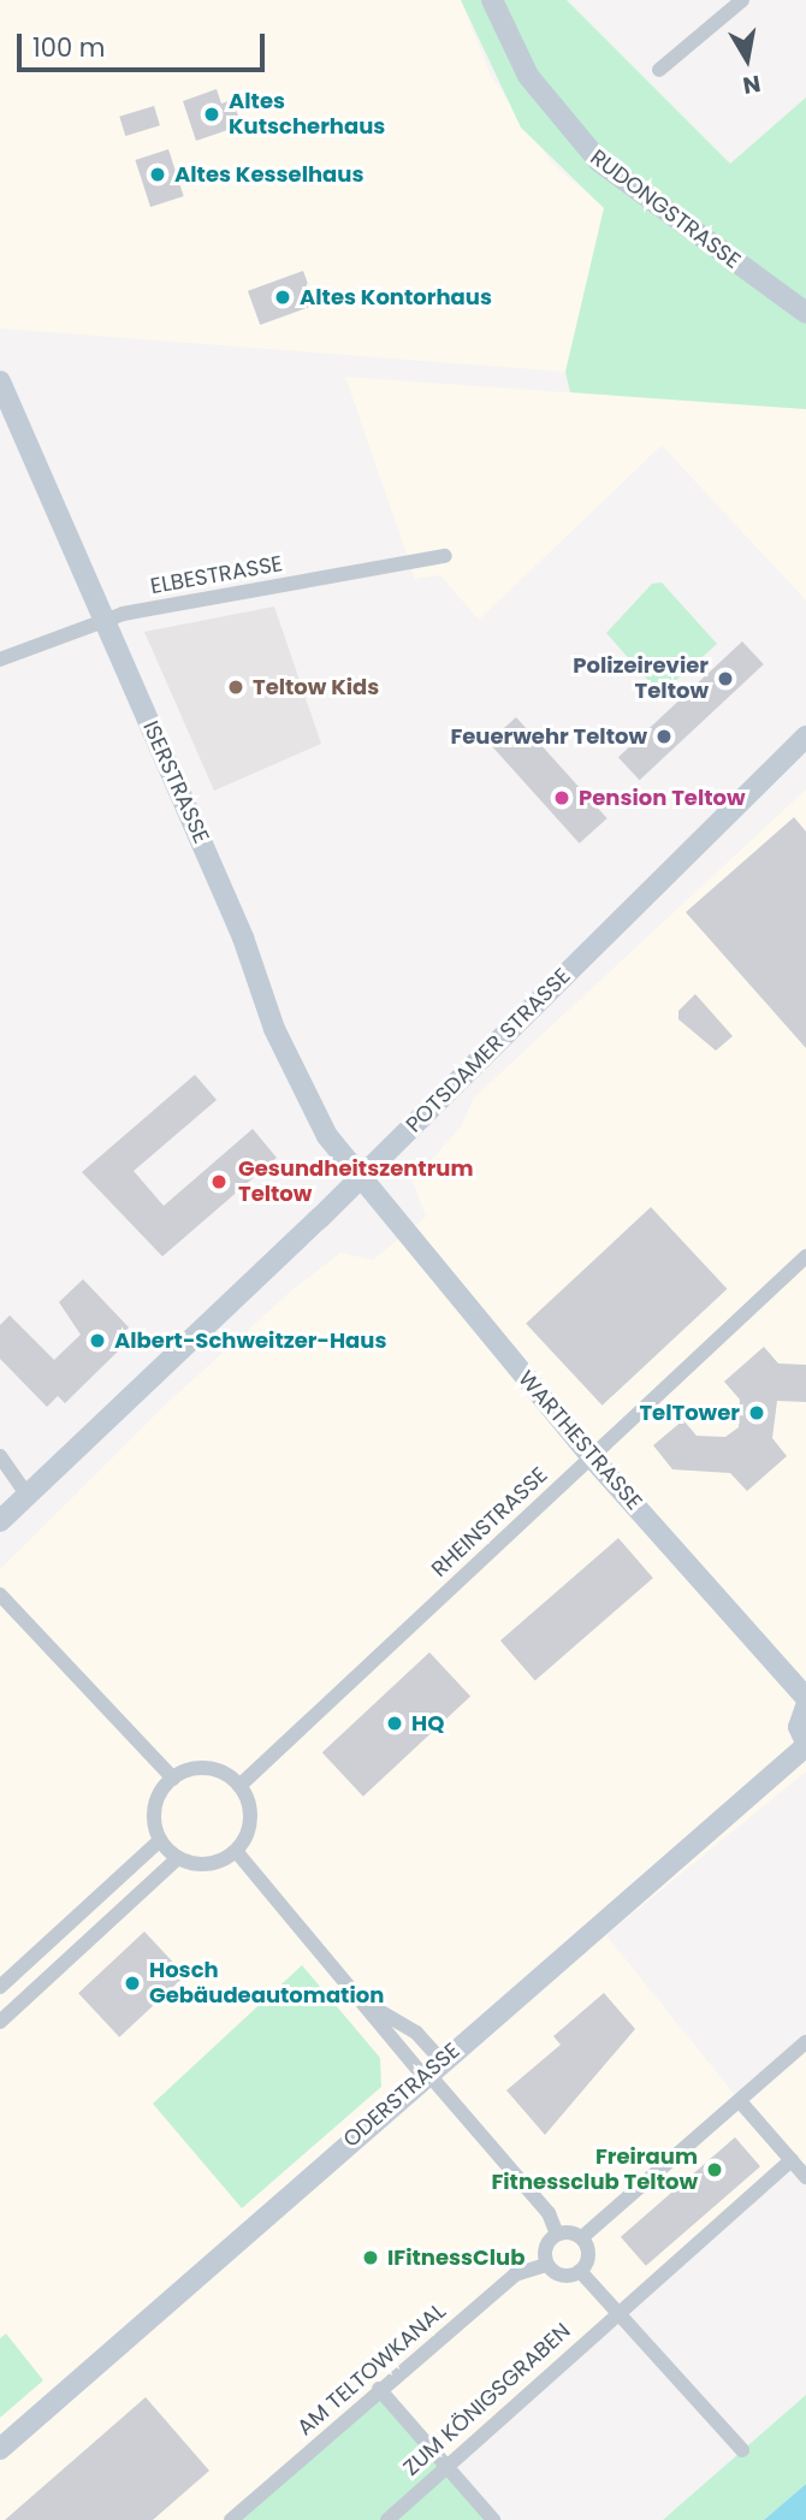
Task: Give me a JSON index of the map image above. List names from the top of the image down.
{
  "streets": {
    "street": [
      "RUDONGSTRASSE",
      "ELBESTRASSE",
      "ISERSTRASSE",
      "POTSDAMER STRASSE",
      "WARTHESTRASSE",
      "RHEINSTRASSE",
      "ODERSTRASSE",
      "AM TELTOWKANAL",
      "ZUM KÖNIGSGRABEN"
    ]
  },
  "crossings": [
    ["ELBESTRASSE", "ISERSTRASSE"],
    ["ISERSTRASSE", "POTSDAMER STRASSE"],
    ["ISERSTRASSE", "WARTHESTRASSE"],
    ["POTSDAMER STRASSE", "WARTHESTRASSE"],
    ["WARTHESTRASSE", "RHEINSTRASSE"]
  ],
  "places": [
    "Altes Kutscherhaus",
    "Altes Kesselhaus",
    "Altes Kontorhaus",
    "Polizeirevier Teltow",
    "Teltow Kids",
    "Feuerwehr Teltow",
    "Pension Teltow",
    "Gesundheitszentrum Teltow",
    "Albert-Schweitzer-Haus",
    "TelTower",
    "HQ",
    "Hosch Gebäudeautomation",
    "Freiraum Fitnessclub Teltow",
    "IFitnessClub"
  ],
  "scale_bar": "100 m",
  "north": "bottom"
}
